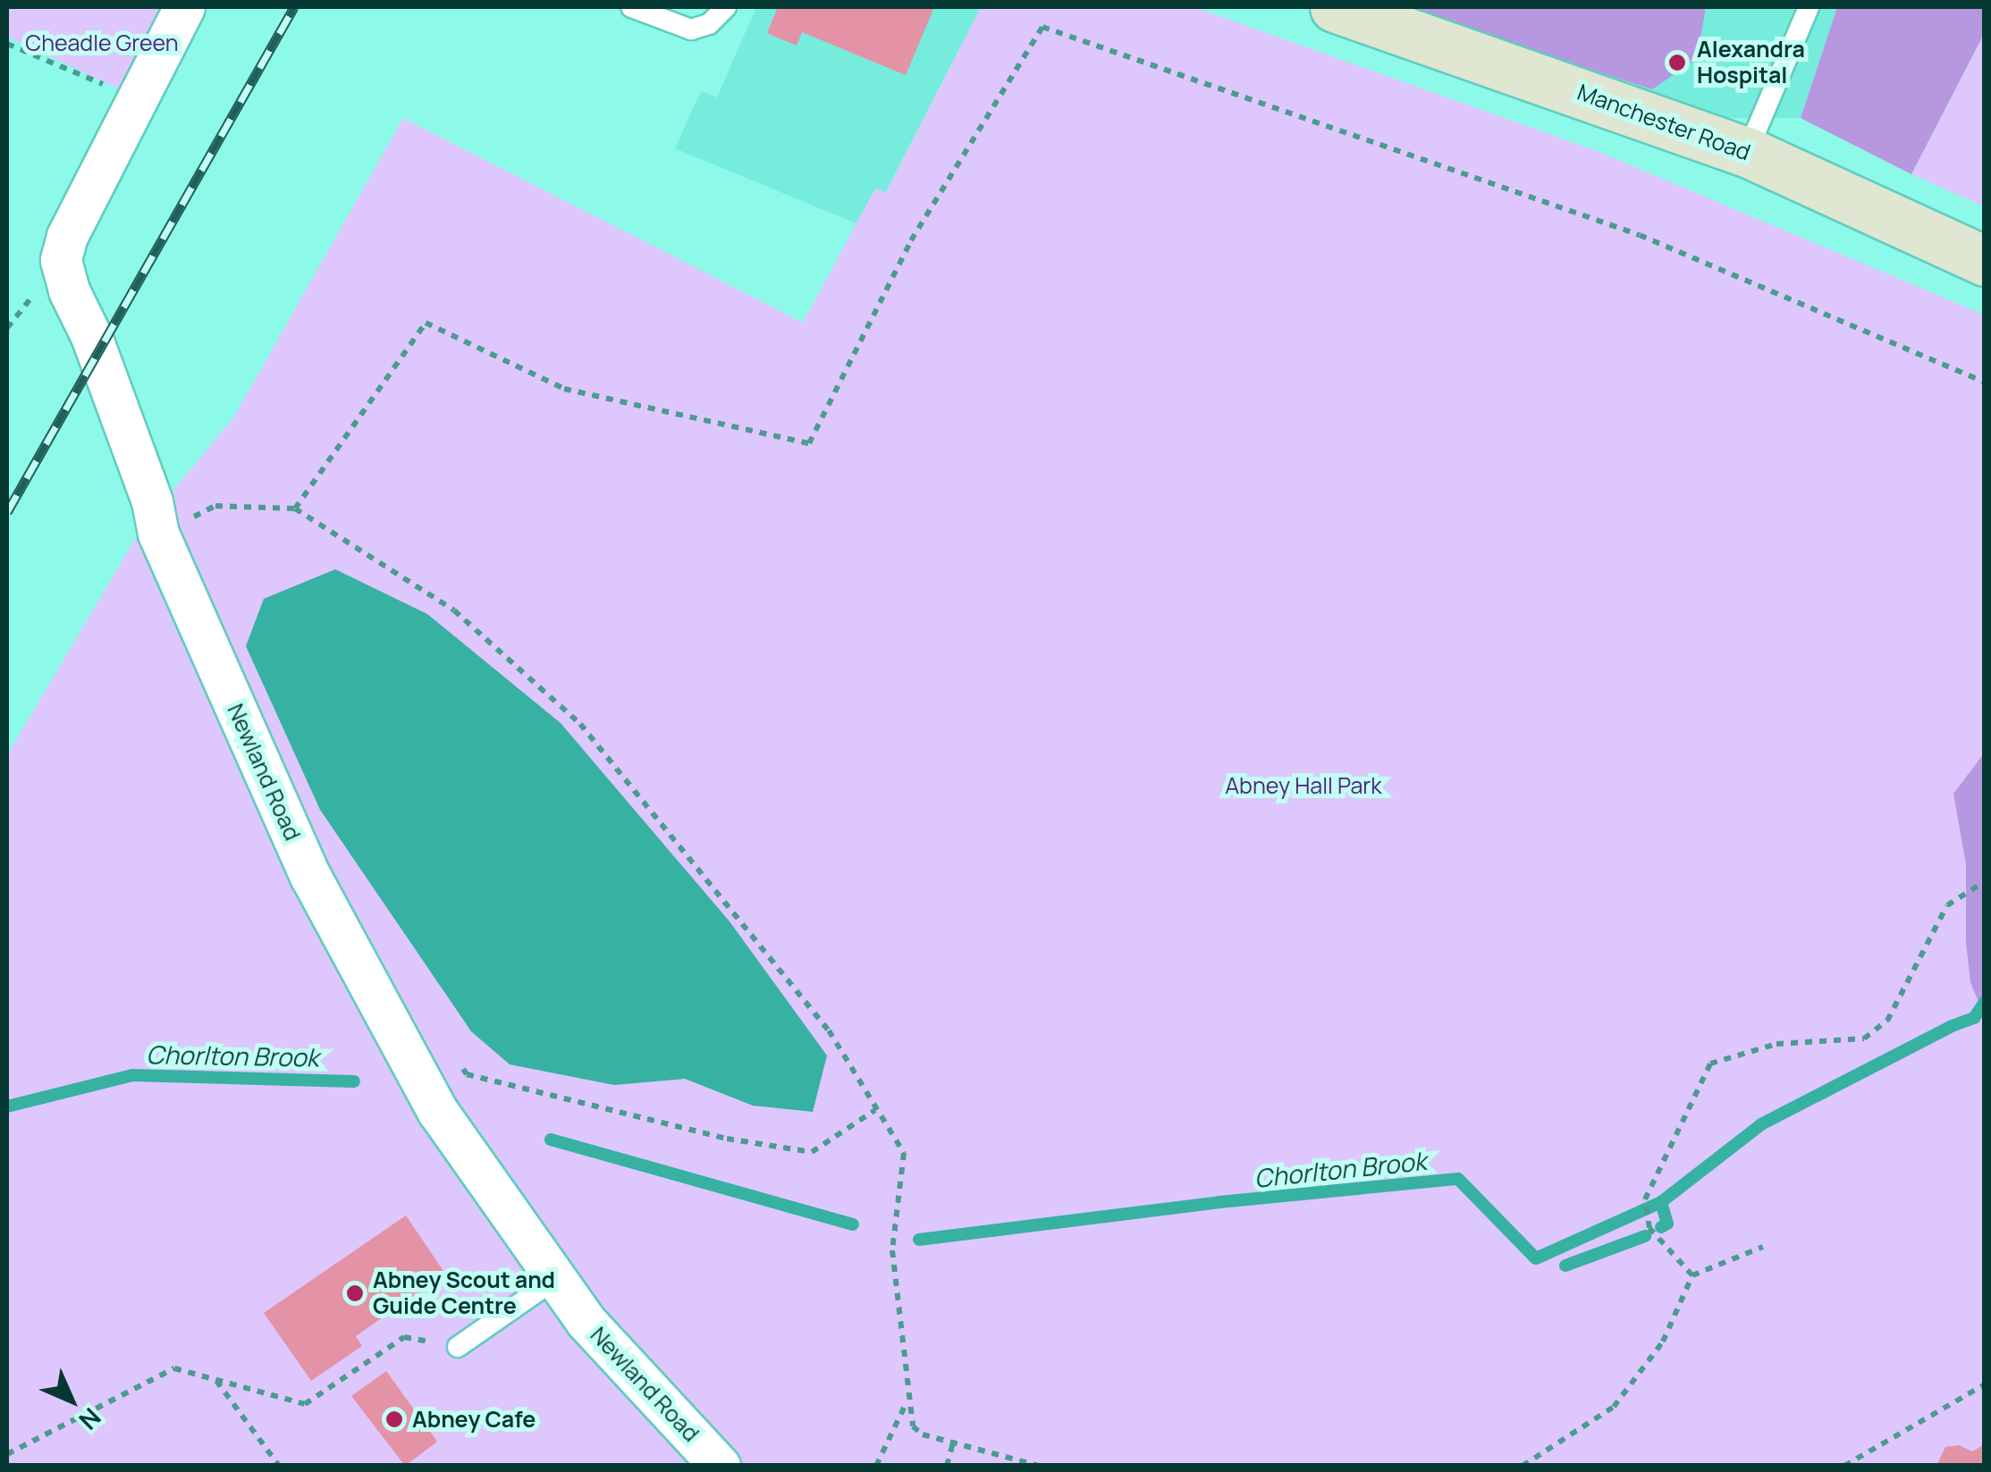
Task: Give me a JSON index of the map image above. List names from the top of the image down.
{
  "streets": {
    "main road": ["Manchester Road"],
    "street": ["Newland Road"]
  },
  "water": ["Chorlton Brook"],
  "parks": ["Cheadle Green", "Abney Hall Park"],
  "places": ["Alexandra Hospital", "Abney Scout and Guide Centre", "Abney Cafe"],
  "north": "bottom right"
}
